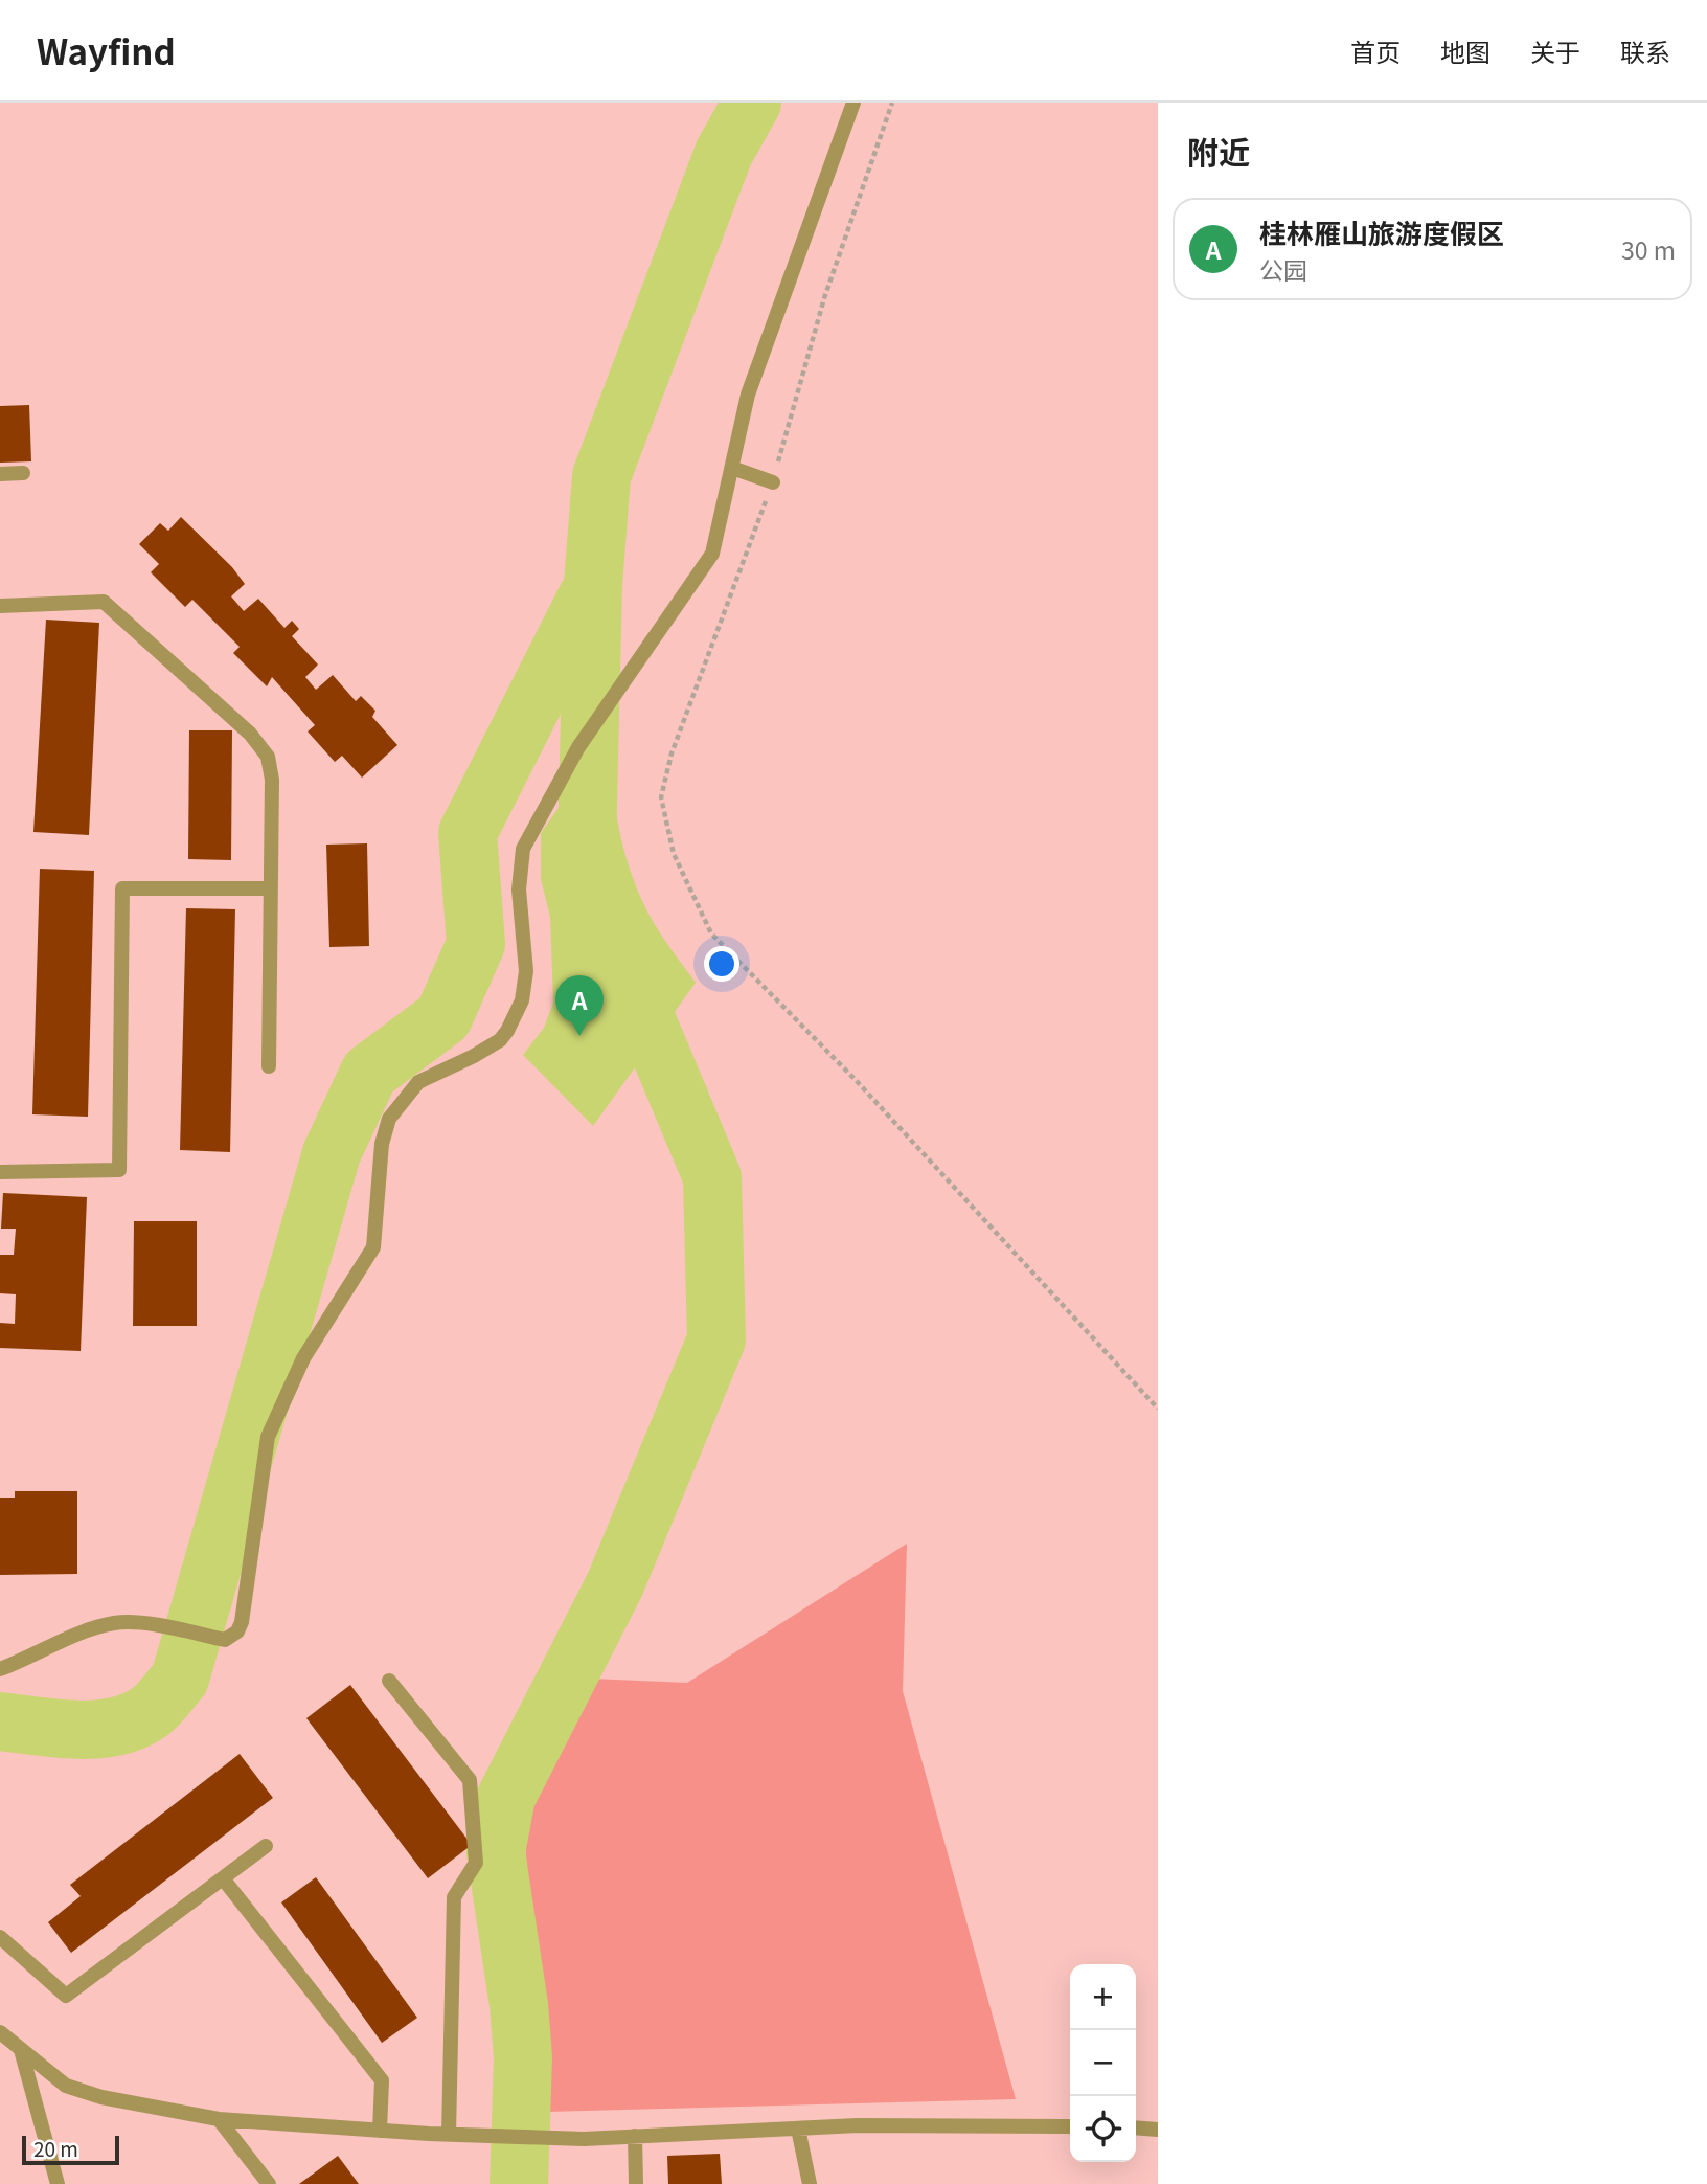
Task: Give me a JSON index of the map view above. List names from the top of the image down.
{
  "scale_bar": "20 m",
  "page": {
    "header": "Wayfind",
    "nav": [
      "首页",
      "地图",
      "关于",
      "联系"
    ],
    "heading": "附近",
    "list": [
      {
        "mark": "A",
        "name": "桂林雁山旅游度假区",
        "note": "公园",
        "value": "30 m"
      }
    ],
    "pins": "A",
    "map_buttons": ["+", "−"],
    "scale": "20 m"
  }
}
